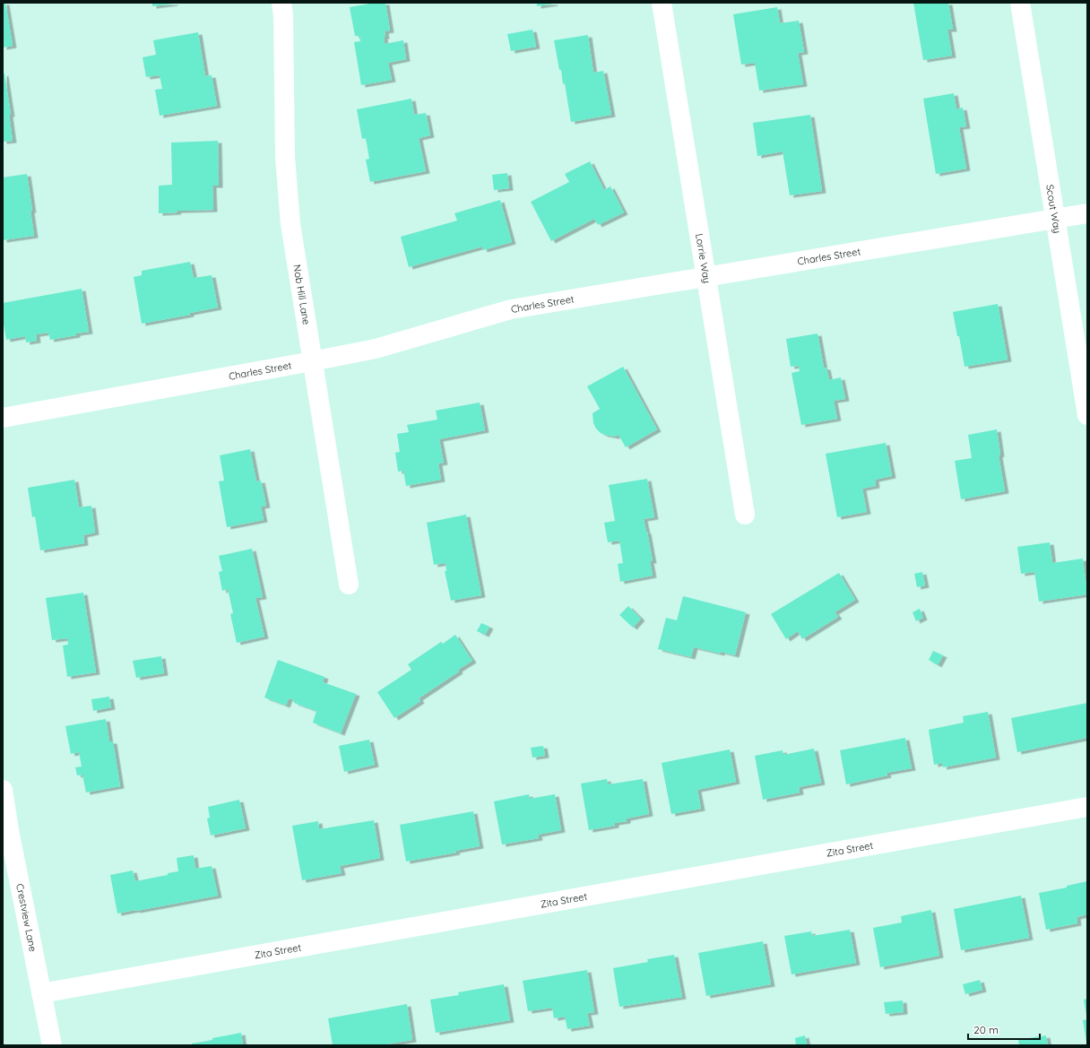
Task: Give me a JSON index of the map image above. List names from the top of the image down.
{
  "streets": {
    "street": [
      "Scout Way",
      "Charles Street",
      "Lorrie Way",
      "Nob Hill Lane",
      "Zita Street",
      "Crestview Lane"
    ]
  },
  "crossings": [
    ["Scout Way", "Charles Street"],
    ["Charles Street", "Lorrie Way"],
    ["Charles Street", "Nob Hill Lane"],
    ["Zita Street", "Crestview Lane"]
  ],
  "scale_bar": "20 m"
}
